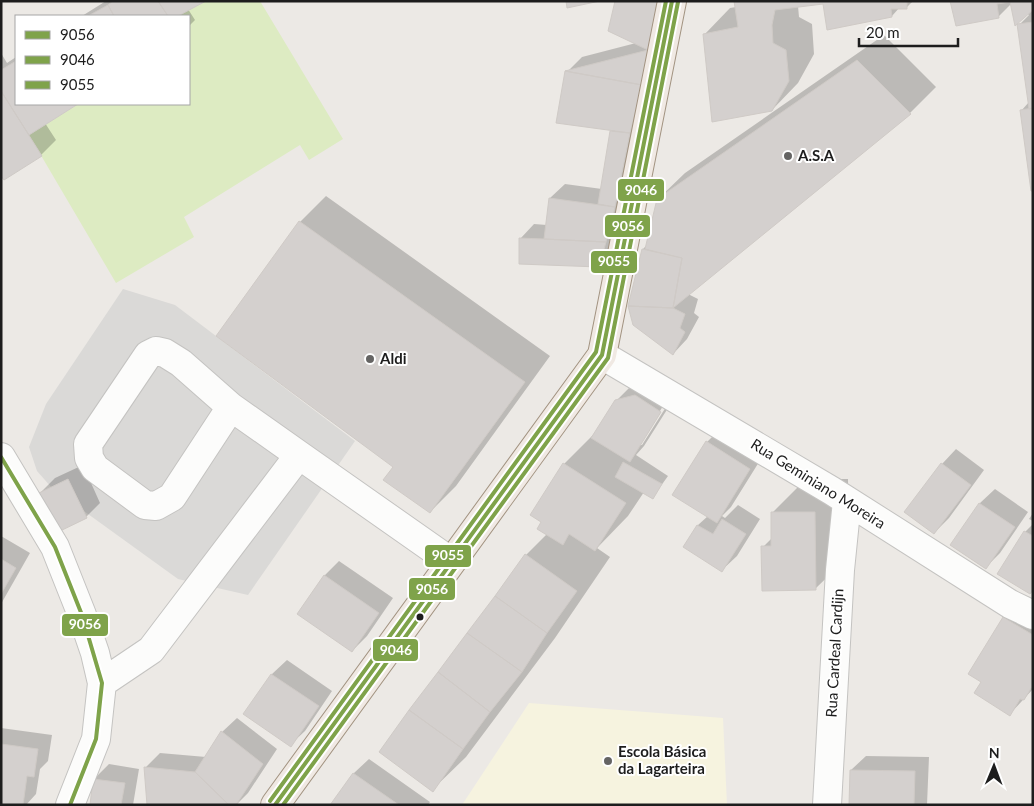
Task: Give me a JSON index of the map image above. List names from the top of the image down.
{
  "streets": {
    "street": ["Rua Geminiano Moreira", "Rua Cardeal Cardijn"]
  },
  "crossings": [
    ["Rua Geminiano Moreira", "Rua Cardeal Cardijn"]
  ],
  "places": ["A.S.A", "Aldi", "Escola Básica da Lagarteira"],
  "lines": ["transit line 9056", "transit line 9055", "transit line 9046"],
  "legend": ["9056", "9046", "9055"],
  "scale_bar": "20 m",
  "north": "top"
}
